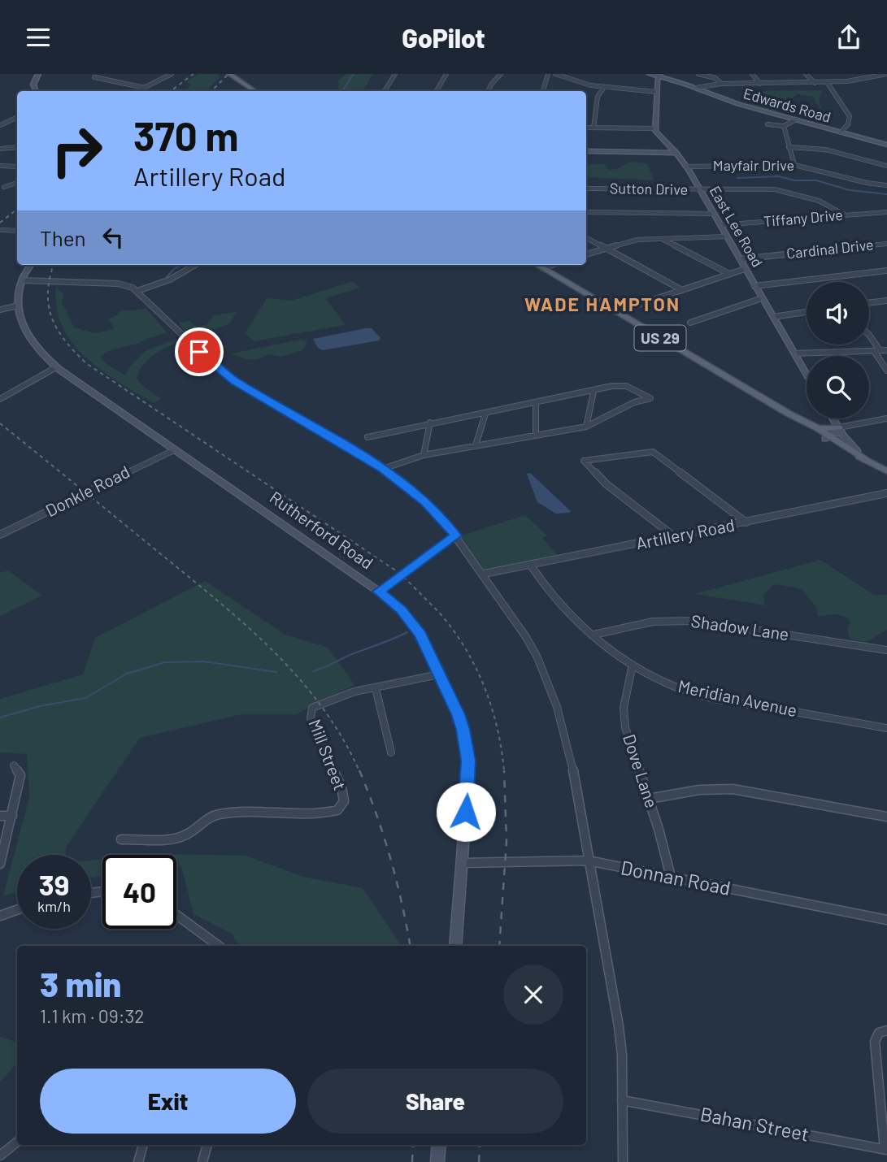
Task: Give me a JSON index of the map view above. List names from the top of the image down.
{
  "streets": {
    "main road": ["US 29"],
    "street": [
      "Edwards Road",
      "Mayfair Drive",
      "Sutton Drive",
      "Tiffany Drive",
      "East Lee Road",
      "Cardinal Drive",
      "Donkle Road",
      "Rutherford Road",
      "Artillery Road",
      "Shadow Lane",
      "Meridian Avenue",
      "Mill Street",
      "Dove Lane",
      "Donnan Road",
      "Bahan Street"
    ]
  },
  "crossings": [
    ["Mayfair Drive", "East Lee Road"],
    ["Sutton Drive", "Tiffany Drive"],
    ["Sutton Drive", "East Lee Road"],
    ["Tiffany Drive", "East Lee Road"],
    ["East Lee Road", "Cardinal Drive"],
    ["Donkle Road", "Rutherford Road"],
    ["Rutherford Road", "Mill Street"],
    ["Rutherford Road", "Donnan Road"],
    ["Artillery Road", "Meridian Avenue"],
    ["Shadow Lane", "Meridian Avenue"],
    ["Meridian Avenue", "Dove Lane"],
    ["Dove Lane", "Donnan Road"]
  ],
  "districts": ["WADE HAMPTON"],
  "page": {
    "header": "GoPilot",
    "turn": ["370 m", "Artillery Road"],
    "then": "Then",
    "speed": "39 km/h",
    "limit": "40",
    "heading": ["3 min", "1.1 km · 09:32"],
    "buttons": ["Exit", "Share"]
  }
}
